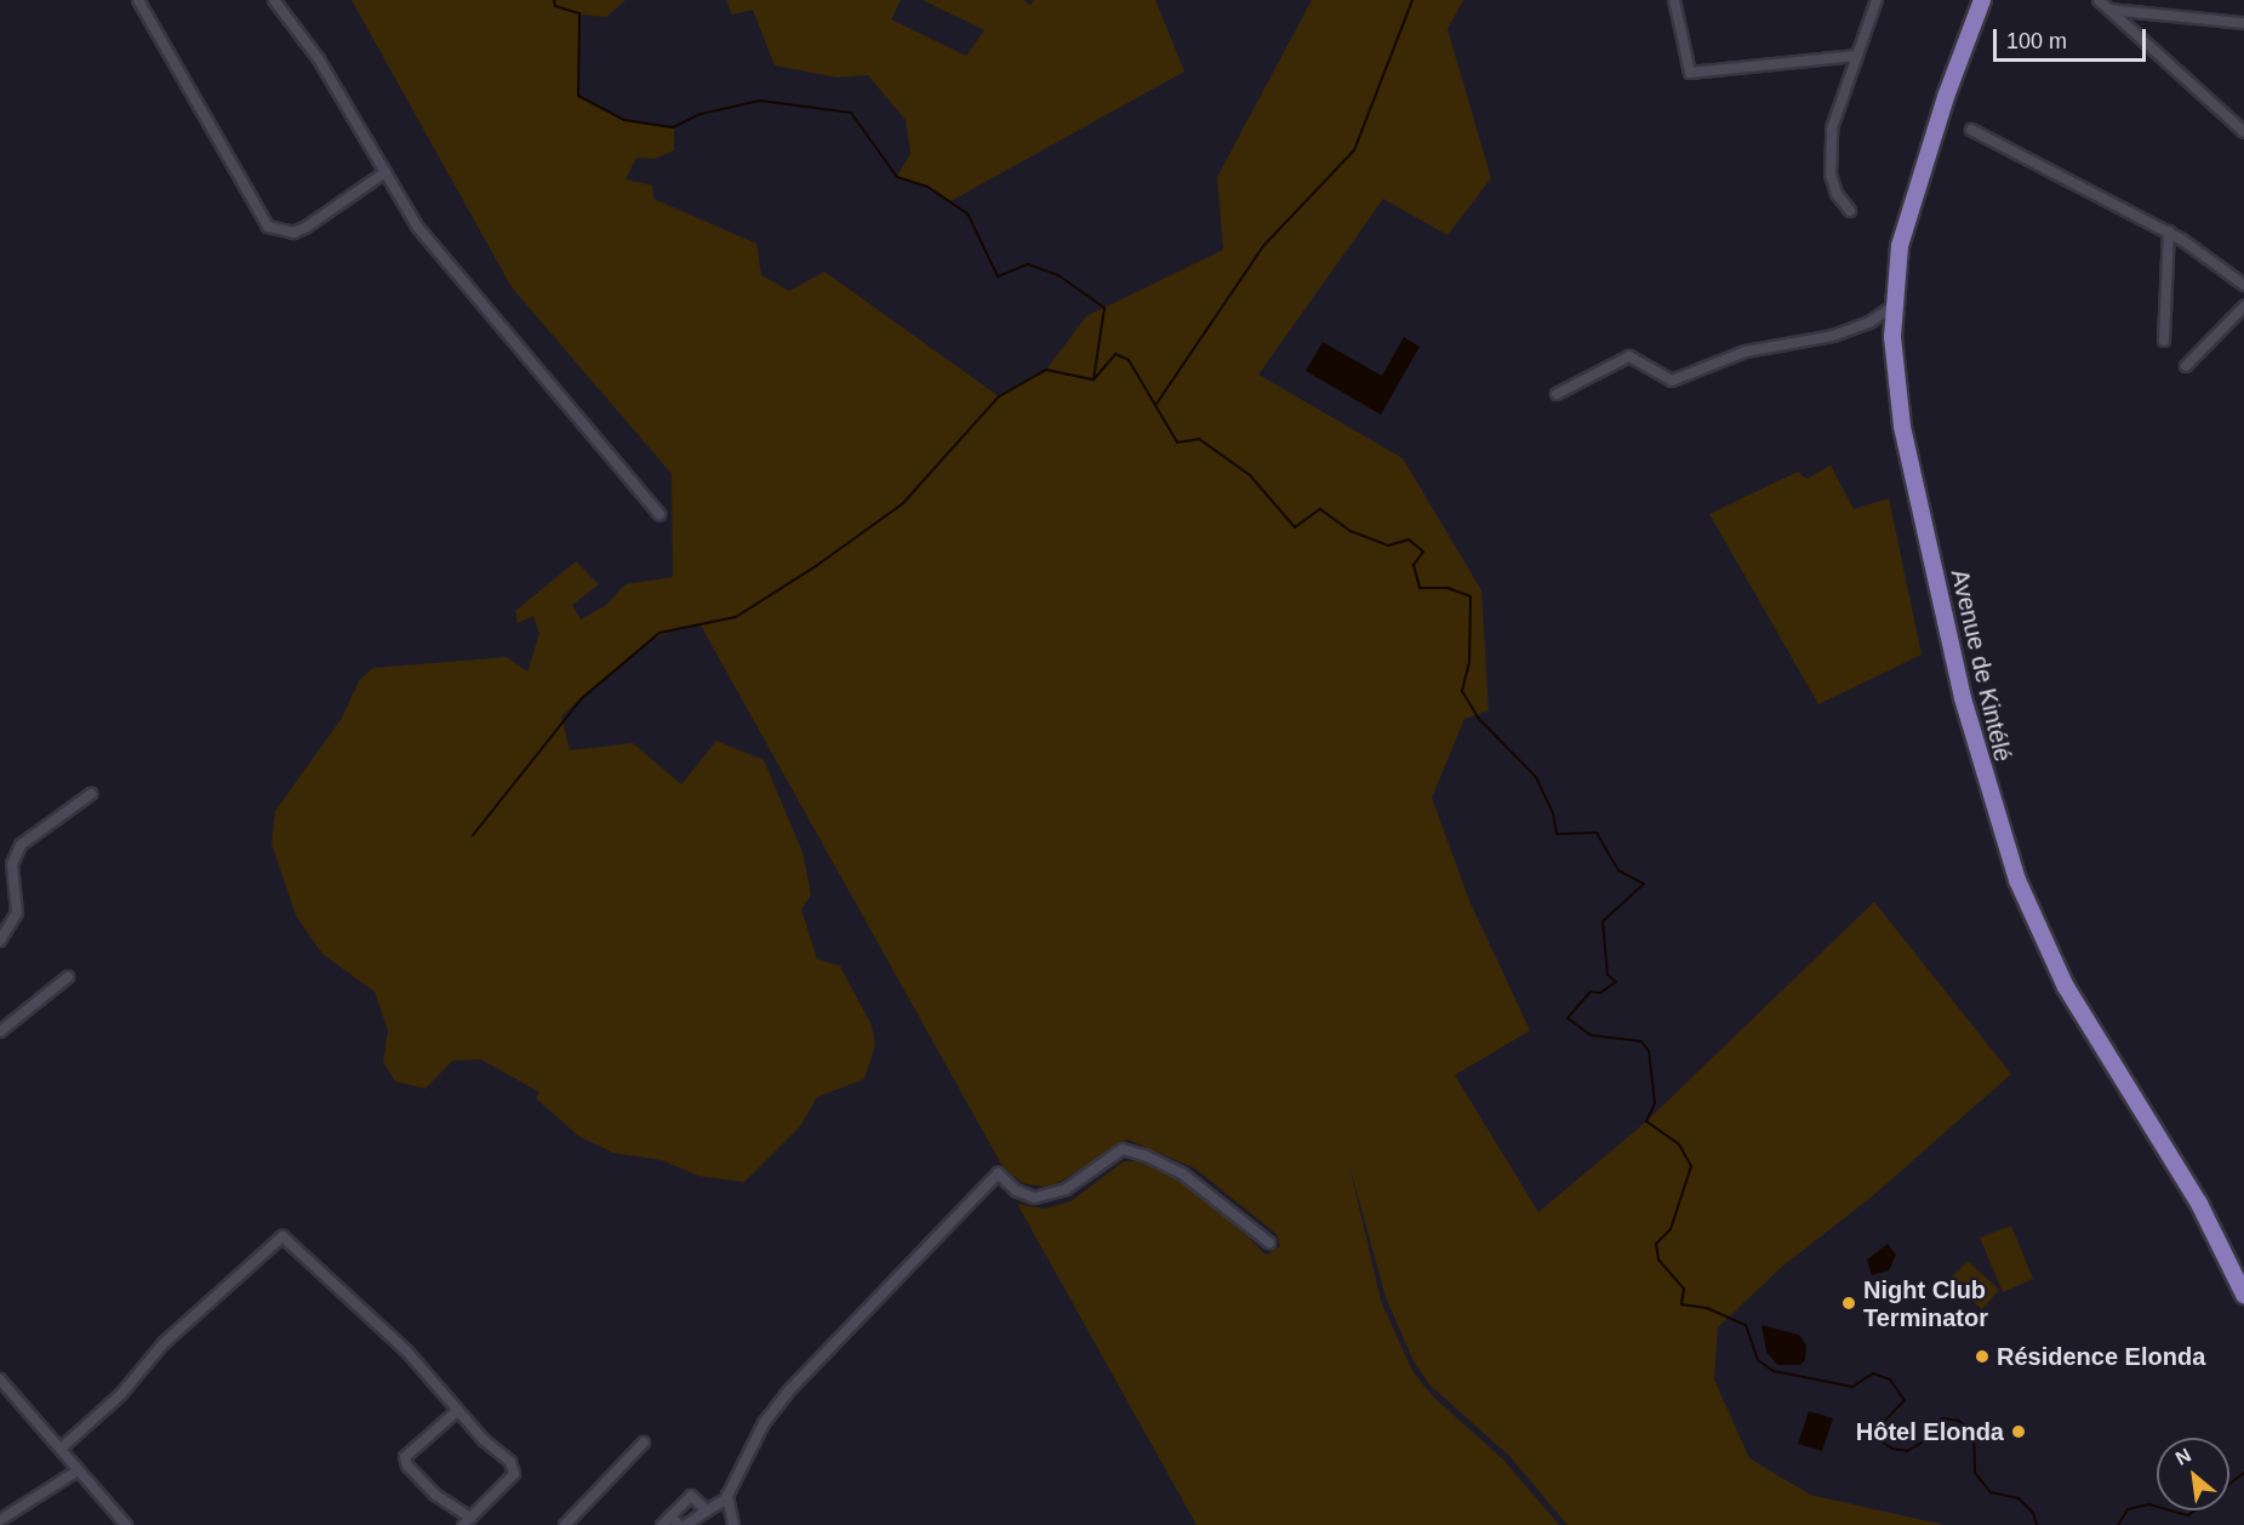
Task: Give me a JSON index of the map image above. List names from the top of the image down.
{
  "streets": {
    "main road": ["Avenue de Kintélé"]
  },
  "places": ["Night Club Terminator", "Résidence Elonda", "Hôtel Elonda"],
  "scale_bar": "100 m",
  "north": "top left"
}
